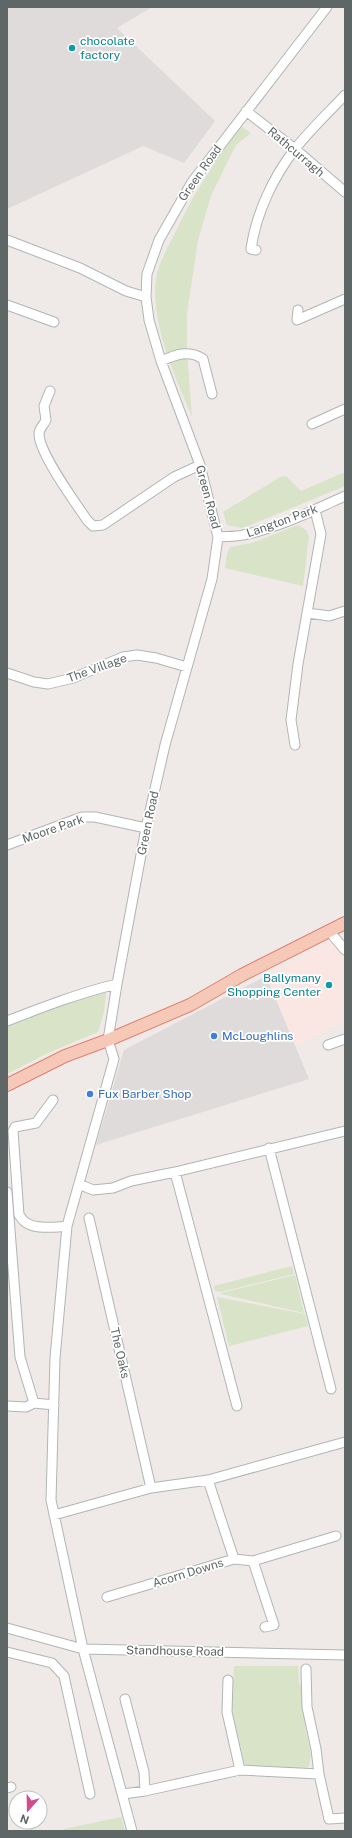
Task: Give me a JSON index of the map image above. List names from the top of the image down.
{
  "streets": {
    "street": [
      "Rathcurragh",
      "Green Road",
      "Langton Park",
      "The Village",
      "Moore Park",
      "The Oaks",
      "Acorn Downs",
      "Standhouse Road"
    ]
  },
  "crossings": [
    ["Rathcurragh", "Green Road"],
    ["Green Road", "Langton Park"],
    ["Green Road", "The Village"],
    ["Green Road", "Moore Park"]
  ],
  "places": [
    "chocolate factory",
    "Ballymany Shopping Center",
    "McLoughlins",
    "Fux Barber Shop"
  ],
  "north": "bottom"
}
